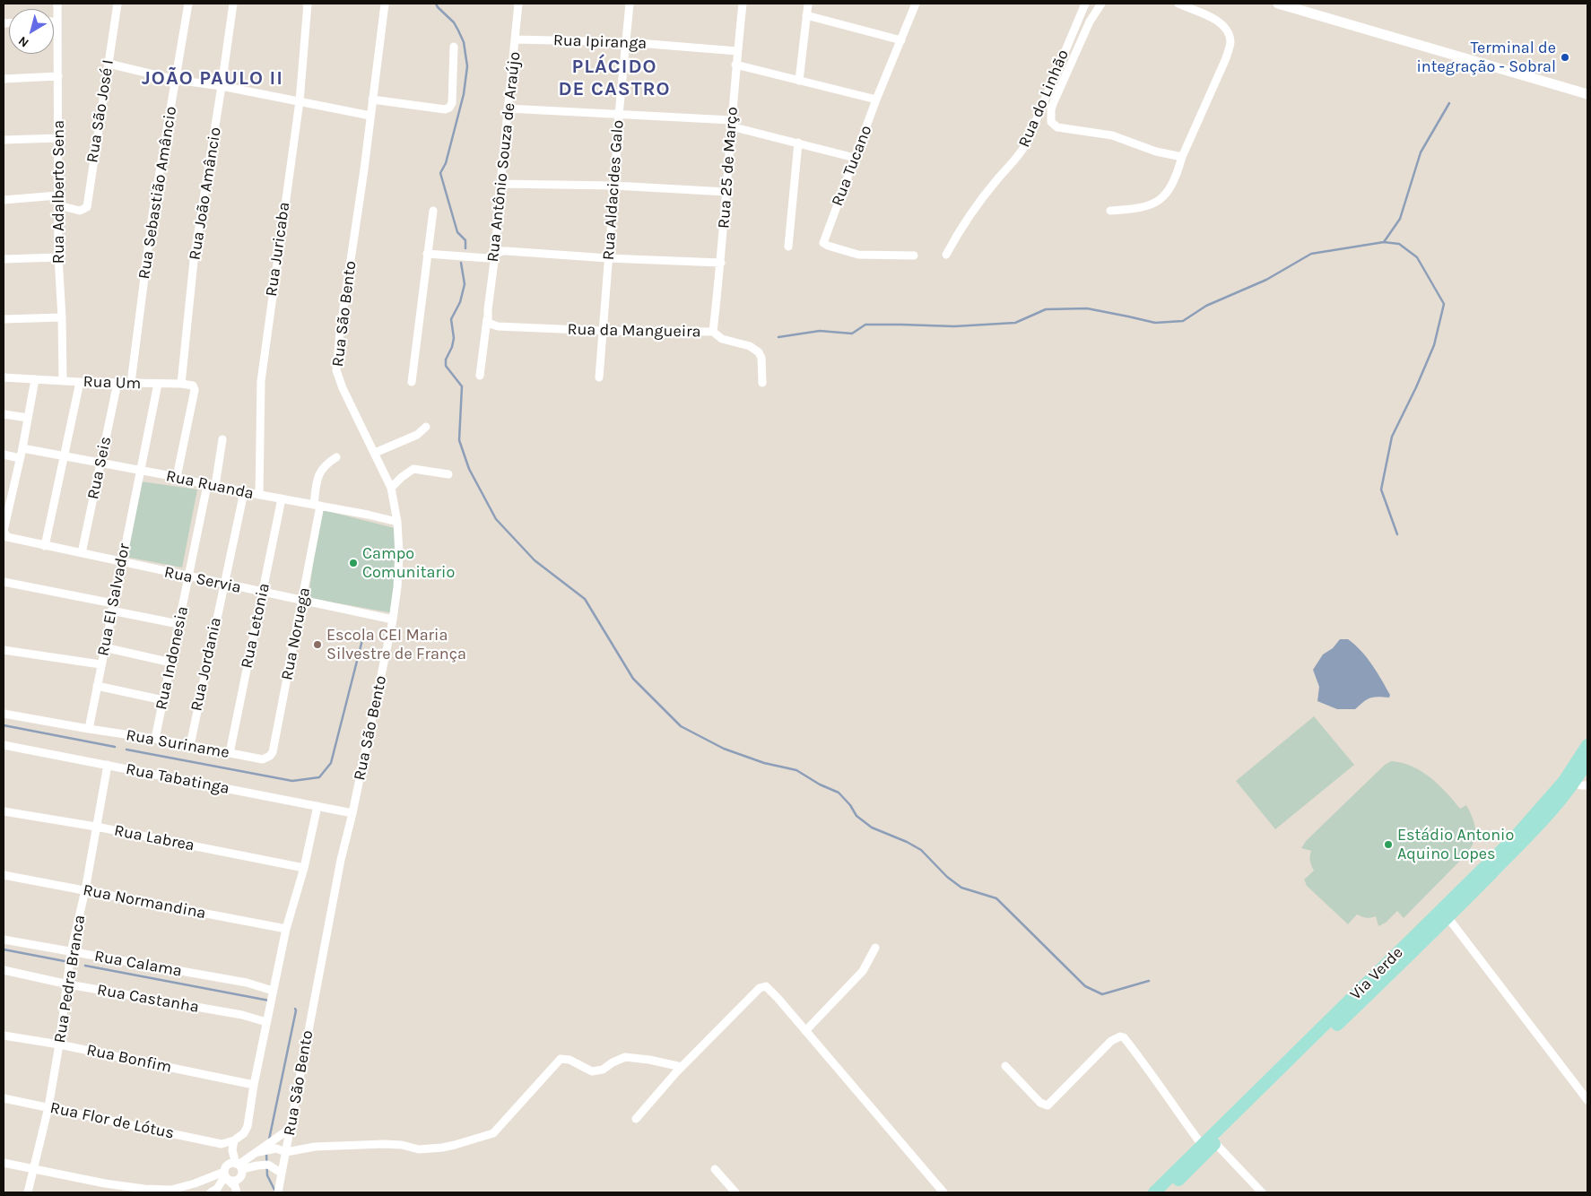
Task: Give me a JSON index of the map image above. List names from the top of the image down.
{
  "streets": {
    "main road": ["Via Verde"],
    "street": [
      "Rua Ipiranga",
      "Rua do Linhão",
      "Rua São José I",
      "Rua Antônio Souza de Araújo",
      "Rua Tucano",
      "Rua 25 de Março",
      "Rua Aldacides Galo",
      "Rua Adalberto Sena",
      "Rua Sebastião Amâncio",
      "Rua João Amâncio",
      "Rua Juricaba",
      "Rua São Bento",
      "Rua da Mangueira",
      "Rua Um",
      "Rua Seis",
      "Rua Ruanda",
      "Rua Servia",
      "Rua El Salvador",
      "Rua Letonia",
      "Rua Noruega",
      "Rua Indonesia",
      "Rua Jordania",
      "Rua Suriname",
      "Rua Tabatinga",
      "Rua Labrea",
      "Rua Normandina",
      "Rua Calama",
      "Rua Pedra Branca",
      "Rua Castanha",
      "Rua Bonfim",
      "Rua Flor de Lótus"
    ]
  },
  "crossings": [
    ["Rua Ipiranga", "Rua Antônio Souza de Araújo"],
    ["Rua Ipiranga", "Rua 25 de Março"],
    ["Rua Ipiranga", "Rua Aldacides Galo"],
    ["Rua São José I", "Rua Adalberto Sena"],
    ["Rua Antônio Souza de Araújo", "Rua da Mangueira"],
    ["Rua 25 de Março", "Rua da Mangueira"],
    ["Rua Aldacides Galo", "Rua da Mangueira"],
    ["Rua Adalberto Sena", "Rua Um"],
    ["Rua Sebastião Amâncio", "Rua Um"],
    ["Rua João Amâncio", "Rua Um"],
    ["Rua Juricaba", "Rua Ruanda"],
    ["Rua São Bento", "Rua Ruanda"],
    ["Rua São Bento", "Rua Servia"],
    ["Rua São Bento", "Rua Tabatinga"],
    ["Rua Um", "Rua Seis"],
    ["Rua Um", "Rua Ruanda"],
    ["Rua Um", "Rua El Salvador"],
    ["Rua Seis", "Rua Ruanda"],
    ["Rua Seis", "Rua Servia"],
    ["Rua Ruanda", "Rua El Salvador"],
    ["Rua Ruanda", "Rua Letonia"],
    ["Rua Ruanda", "Rua Noruega"],
    ["Rua Ruanda", "Rua Indonesia"],
    ["Rua Ruanda", "Rua Jordania"],
    ["Rua Servia", "Rua El Salvador"],
    ["Rua Servia", "Rua Letonia"],
    ["Rua Servia", "Rua Noruega"],
    ["Rua Servia", "Rua Indonesia"],
    ["Rua Servia", "Rua Jordania"],
    ["Rua El Salvador", "Rua Suriname"],
    ["Rua Letonia", "Rua Suriname"],
    ["Rua Noruega", "Rua Suriname"],
    ["Rua Indonesia", "Rua Suriname"],
    ["Rua Jordania", "Rua Suriname"],
    ["Rua Tabatinga", "Rua Pedra Branca"],
    ["Rua Labrea", "Rua Pedra Branca"],
    ["Rua Normandina", "Rua Pedra Branca"],
    ["Rua Calama", "Rua Pedra Branca"],
    ["Rua Pedra Branca", "Rua Castanha"],
    ["Rua Pedra Branca", "Rua Bonfim"],
    ["Rua Pedra Branca", "Rua Flor de Lótus"]
  ],
  "districts": ["PLÁCIDO DE CASTRO", "JOÃO PAULO II"],
  "places": [
    "Terminal de integração - Sobral",
    "Campo Comunitario",
    "Escola CEI Maria Silvestre de França",
    "Estádio Antonio Aquino Lopes"
  ],
  "north": "bottom left"
}
